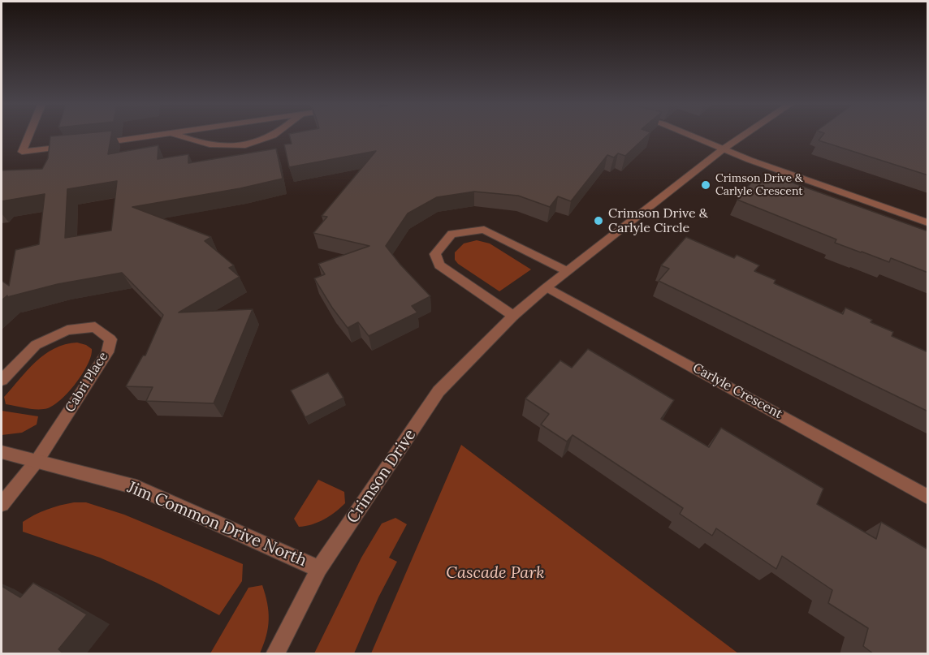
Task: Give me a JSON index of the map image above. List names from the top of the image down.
{
  "streets": {
    "street": [
      "Cabri Place",
      "Carlyle Crescent",
      "Crimson Drive",
      "Jim Common Drive North"
    ]
  },
  "crossings": [
    ["Cabri Place", "Jim Common Drive North"],
    ["Carlyle Crescent", "Crimson Drive"],
    ["Crimson Drive", "Jim Common Drive North"]
  ],
  "parks": ["Cascade Park"],
  "places": ["Crimson Drive & Carlyle Crescent", "Crimson Drive & Carlyle Circle"]
}
